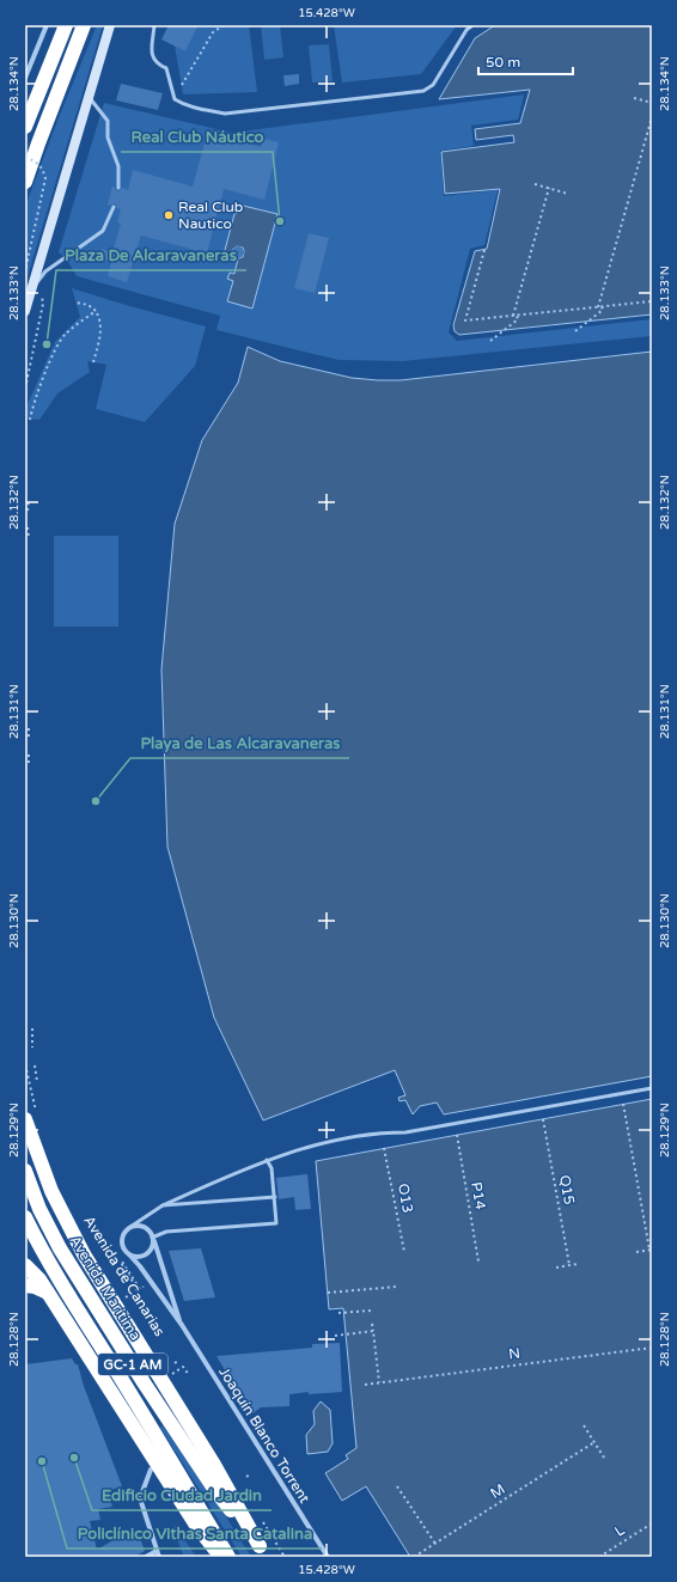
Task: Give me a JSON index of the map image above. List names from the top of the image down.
{
  "streets": {
    "highway": ["Avenida Marítima", "GC-1 AM"],
    "street": ["Joaquín Blanco Torrent"],
    "path": [
      "Q15",
      "P14",
      "O13",
      "Avenida de Canarias",
      "N",
      "M",
      "L"
    ]
  },
  "crossings": [
    ["Avenida de Canarias", "Joaquín Blanco Torrent"]
  ],
  "places": [
    "Real Club Nautico",
    "Real Club Náutico",
    "Plaza De Alcaravaneras",
    "Playa de Las Alcaravaneras",
    "Edificio Ciudad Jardin",
    "Policlínico Vithas Santa Catalina"
  ],
  "scale_bar": "50 m",
  "coordinates": [
    "15.428°W",
    "28.134°N",
    "28.133°N",
    "28.132°N",
    "28.131°N",
    "28.130°N",
    "28.129°N",
    "28.128°N"
  ]
}
